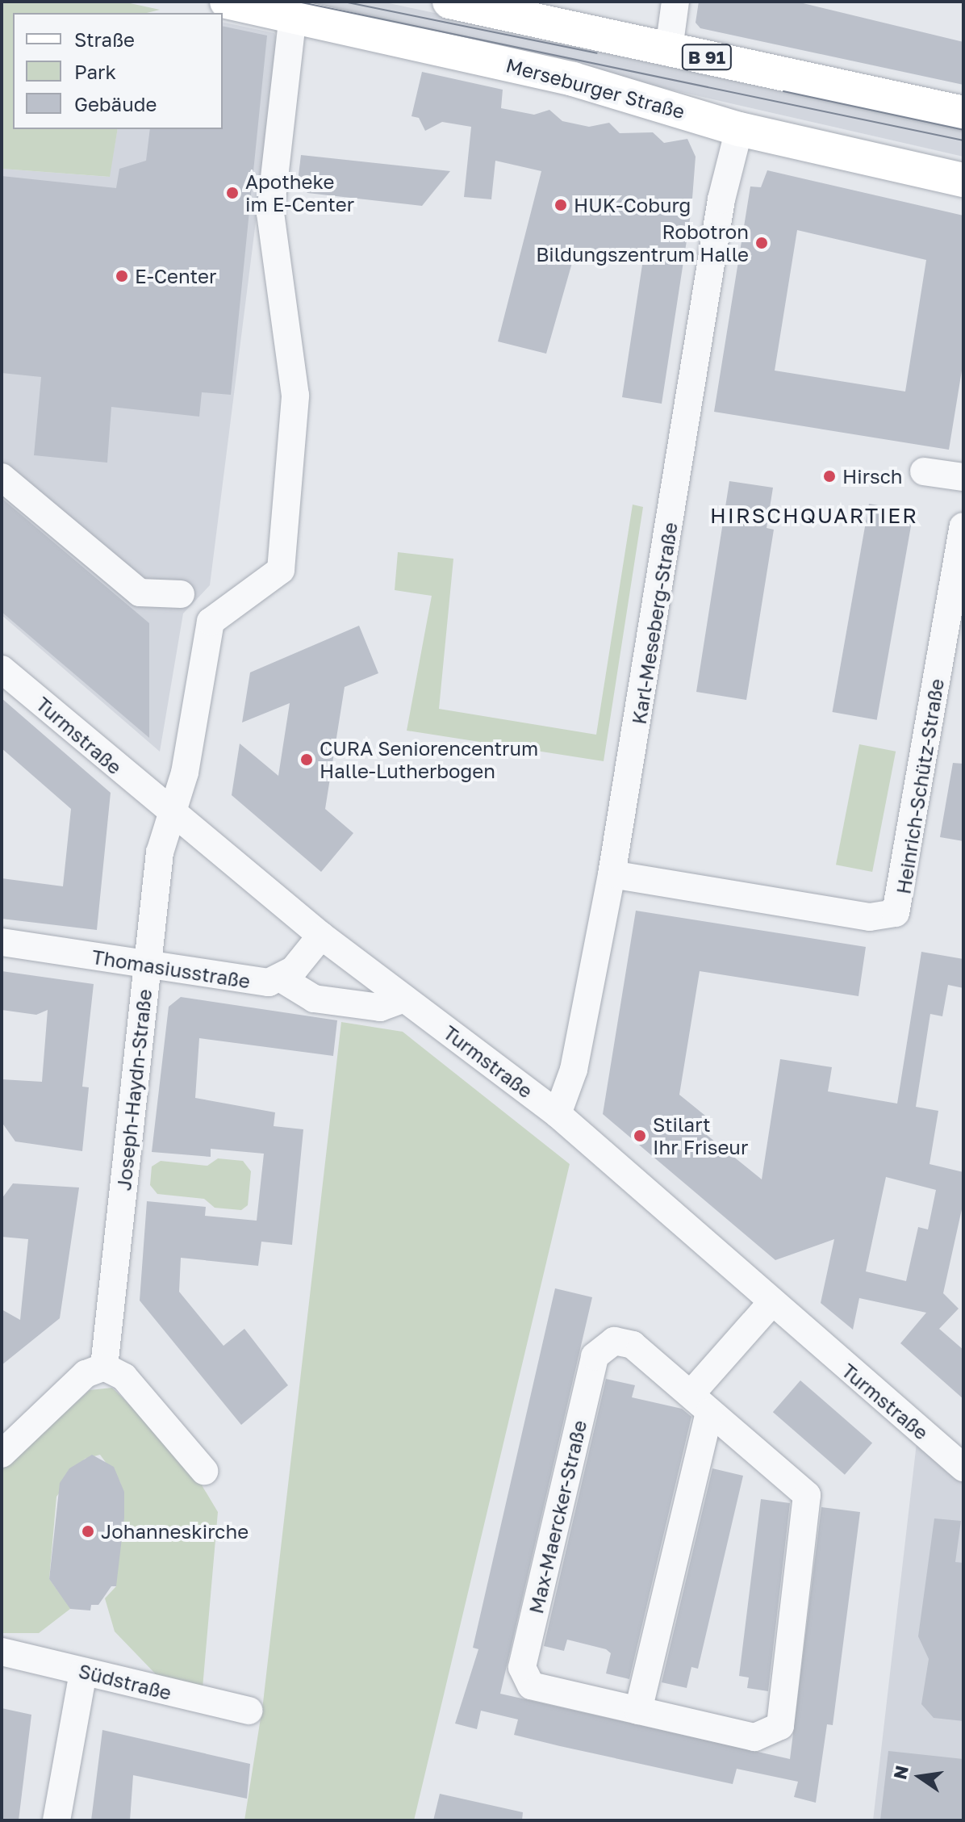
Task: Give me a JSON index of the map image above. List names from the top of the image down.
{
  "streets": {
    "main road": ["B 91", "Merseburger Straße"],
    "street": [
      "Karl-Meseberg-Straße",
      "Turmstraße",
      "Heinrich-Schütz-Straße",
      "Thomasiusstraße",
      "Joseph-Haydn-Straße",
      "Max-Maercker-Straße",
      "Südstraße"
    ]
  },
  "crossings": [
    ["Merseburger Straße", "Karl-Meseberg-Straße"],
    ["Merseburger Straße", "Joseph-Haydn-Straße"],
    ["Karl-Meseberg-Straße", "Turmstraße"],
    ["Karl-Meseberg-Straße", "Heinrich-Schütz-Straße"],
    ["Turmstraße", "Joseph-Haydn-Straße"],
    ["Thomasiusstraße", "Joseph-Haydn-Straße"]
  ],
  "districts": ["HIRSCHQUARTIER"],
  "places": [
    "Apotheke im E-Center",
    "HUK-Coburg",
    "Robotron Bildungszentrum Halle",
    "E-Center",
    "Hirsch",
    "CURA Seniorencentrum Halle-Lutherbogen",
    "Stilart Ihr Friseur",
    "Johanneskirche"
  ],
  "legend": ["Straße", "Park", "Gebäude"],
  "north": "left"
}
